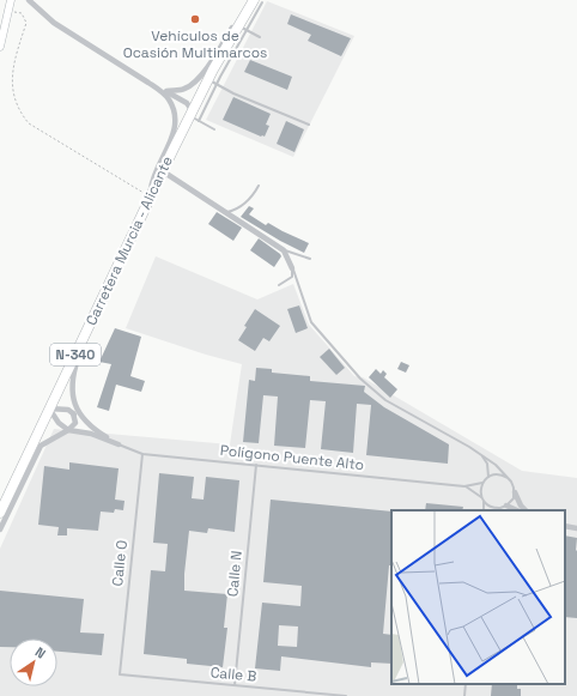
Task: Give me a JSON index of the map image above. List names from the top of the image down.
{
  "streets": {
    "highway": ["Carretera Murcia - Alicante", "N-340"],
    "lane": [
      "Polígono Puente Alto",
      "Calle O",
      "Calle N",
      "Calle B"
    ]
  },
  "crossings": [
    ["Polígono Puente Alto", "Calle O"],
    ["Polígono Puente Alto", "Calle N"],
    ["Calle O", "Calle B"],
    ["Calle N", "Calle B"]
  ],
  "places": ["Vehículos de Ocasión Multimarcos"],
  "north": "top right"
}
